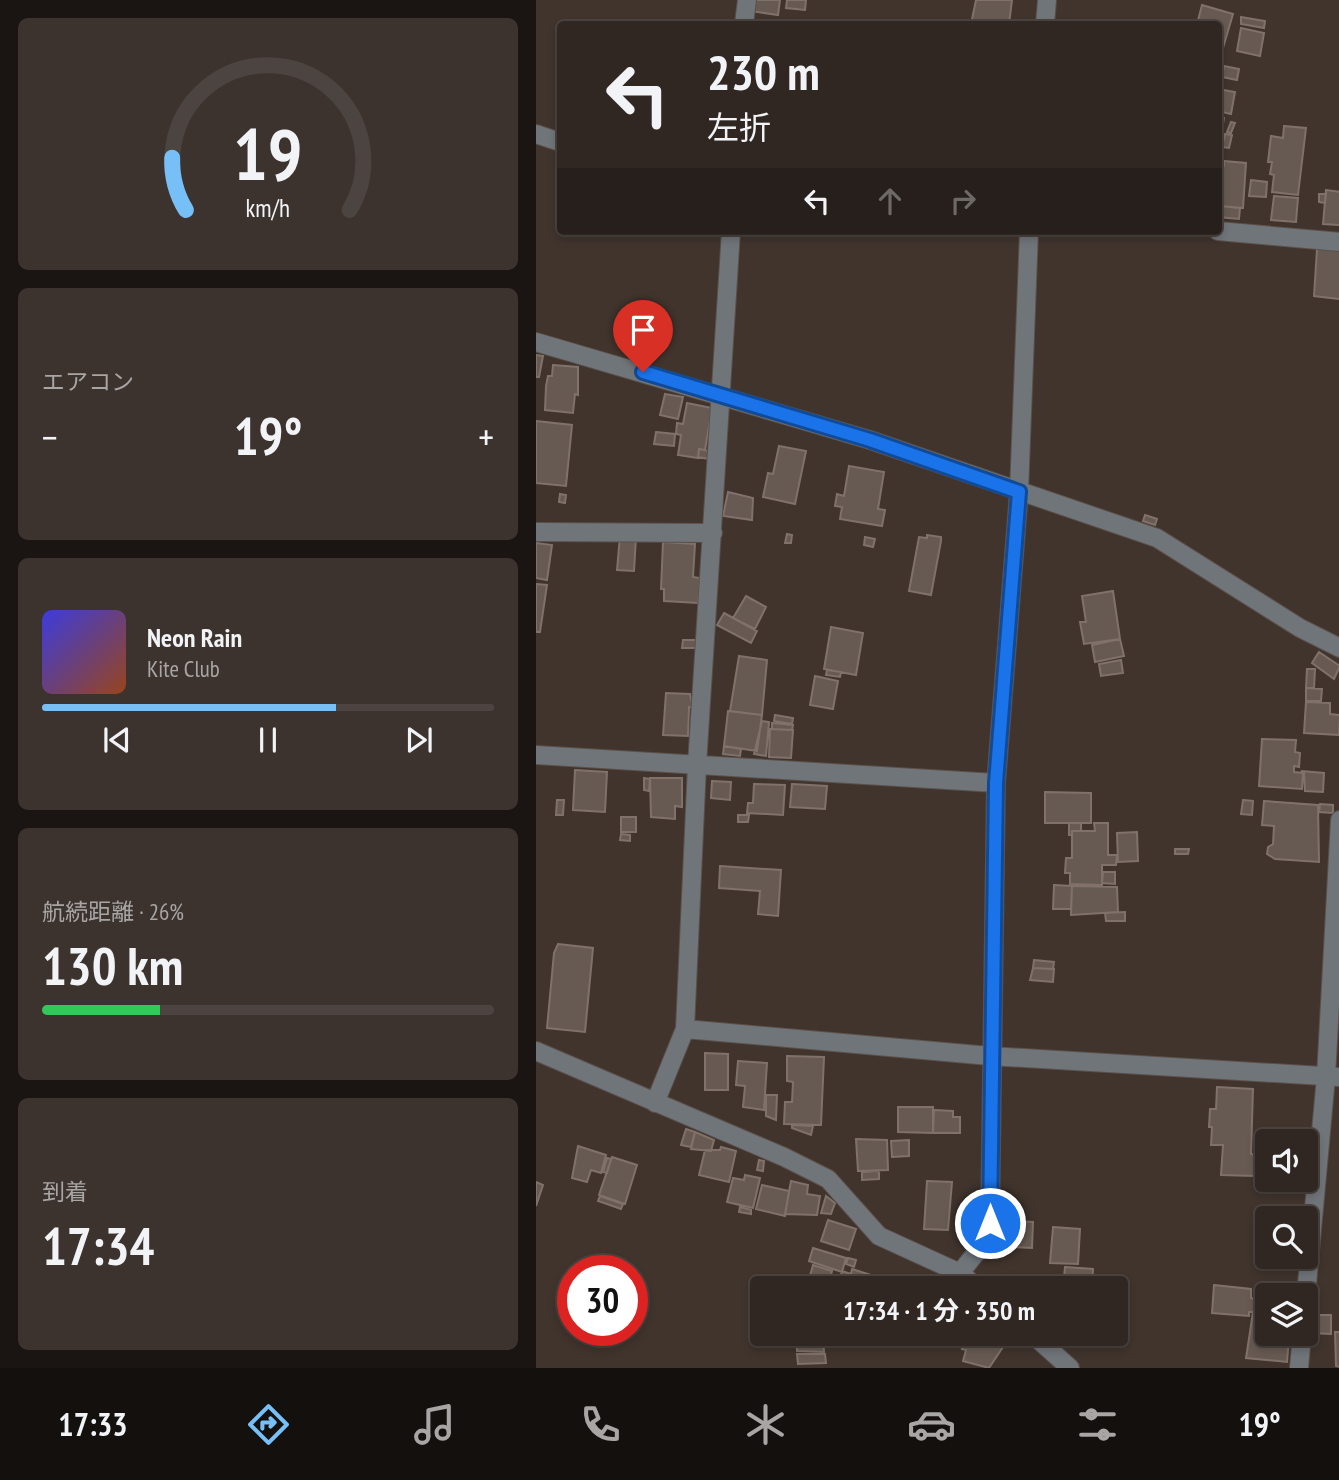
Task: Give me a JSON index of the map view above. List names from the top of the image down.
{
  "page": {
    "turn": ["230 m", "左折"],
    "tile": [
      "エアコン",
      ["航続距離 · 26%", "130 km"],
      ["到着", "17:34"]
    ],
    "heat": ["−", "19°", "+"],
    "song": ["Neon Rain", "Kite Club"],
    "limit": "30",
    "trip": "17:34 · 1 分 · 350 m",
    "tabs": ["17:33", "19°"],
    "gauge": ["19", "km/h"]
  }
}
